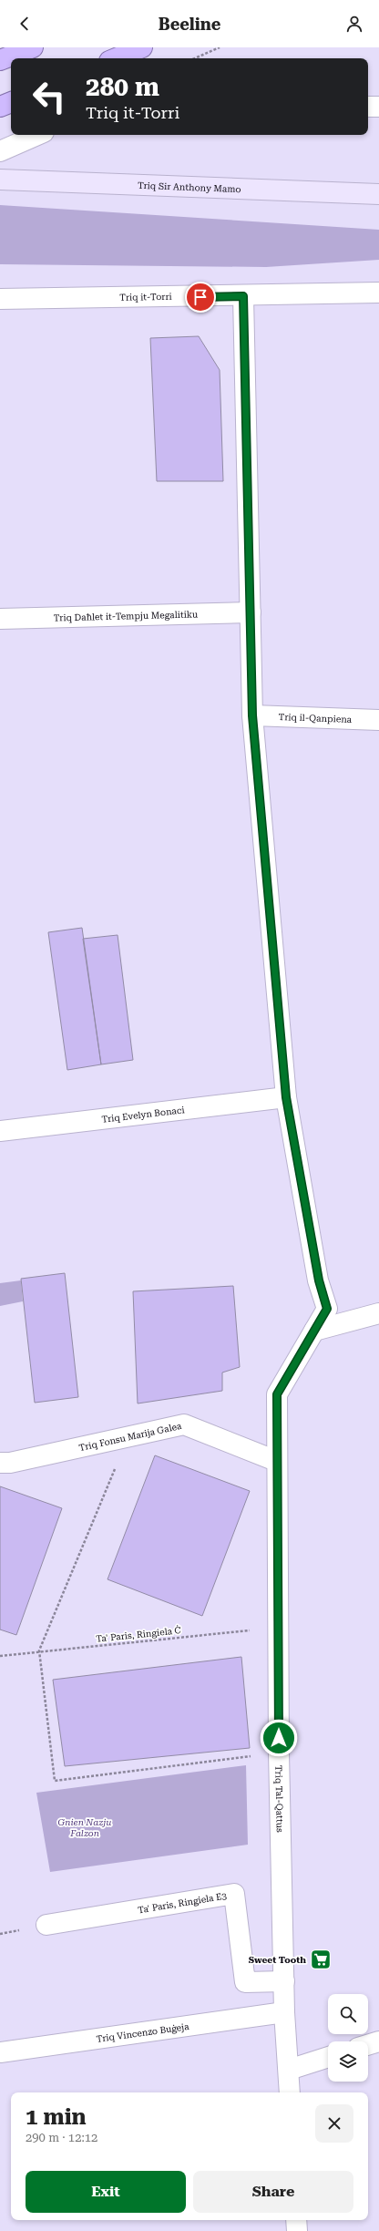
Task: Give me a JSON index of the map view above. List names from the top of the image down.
{
  "streets": {
    "main road": ["Triq Sir Anthony Mamo"],
    "street": [
      "Triq it-Torri",
      "Triq Daħlet it-Tempju Megalitiku",
      "Triq il-Qanpiena",
      "Triq Evelyn Bonaci",
      "Triq Fonsu Marija Galea",
      "Triq Tal-Qattus",
      "Ta' Paris, Ringiela E3",
      "Triq Vincenzo Buġeja"
    ],
    "path": ["Ta' Paris, Ringiela Ċ"]
  },
  "crossings": [
    ["Triq it-Torri", "Triq Tal-Qattus"],
    ["Triq Daħlet it-Tempju Megalitiku", "Triq Tal-Qattus"],
    ["Triq il-Qanpiena", "Triq Tal-Qattus"],
    ["Triq Evelyn Bonaci", "Triq Tal-Qattus"],
    ["Triq Fonsu Marija Galea", "Triq Tal-Qattus"],
    ["Ta' Paris, Ringiela Ċ", "Triq Tal-Qattus"],
    ["Triq Tal-Qattus", "Ta' Paris, Ringiela E3"],
    ["Triq Tal-Qattus", "Triq Vincenzo Buġeja"]
  ],
  "parks": ["Gnien Nazju Falzon"],
  "places": {
    "supermarket": ["Sweet Tooth"]
  },
  "page": {
    "header": "Beeline",
    "turn": ["280 m", "Triq it-Torri"],
    "heading": ["1 min", "290 m · 12:12"],
    "buttons": ["Exit", "Share"]
  }
}
